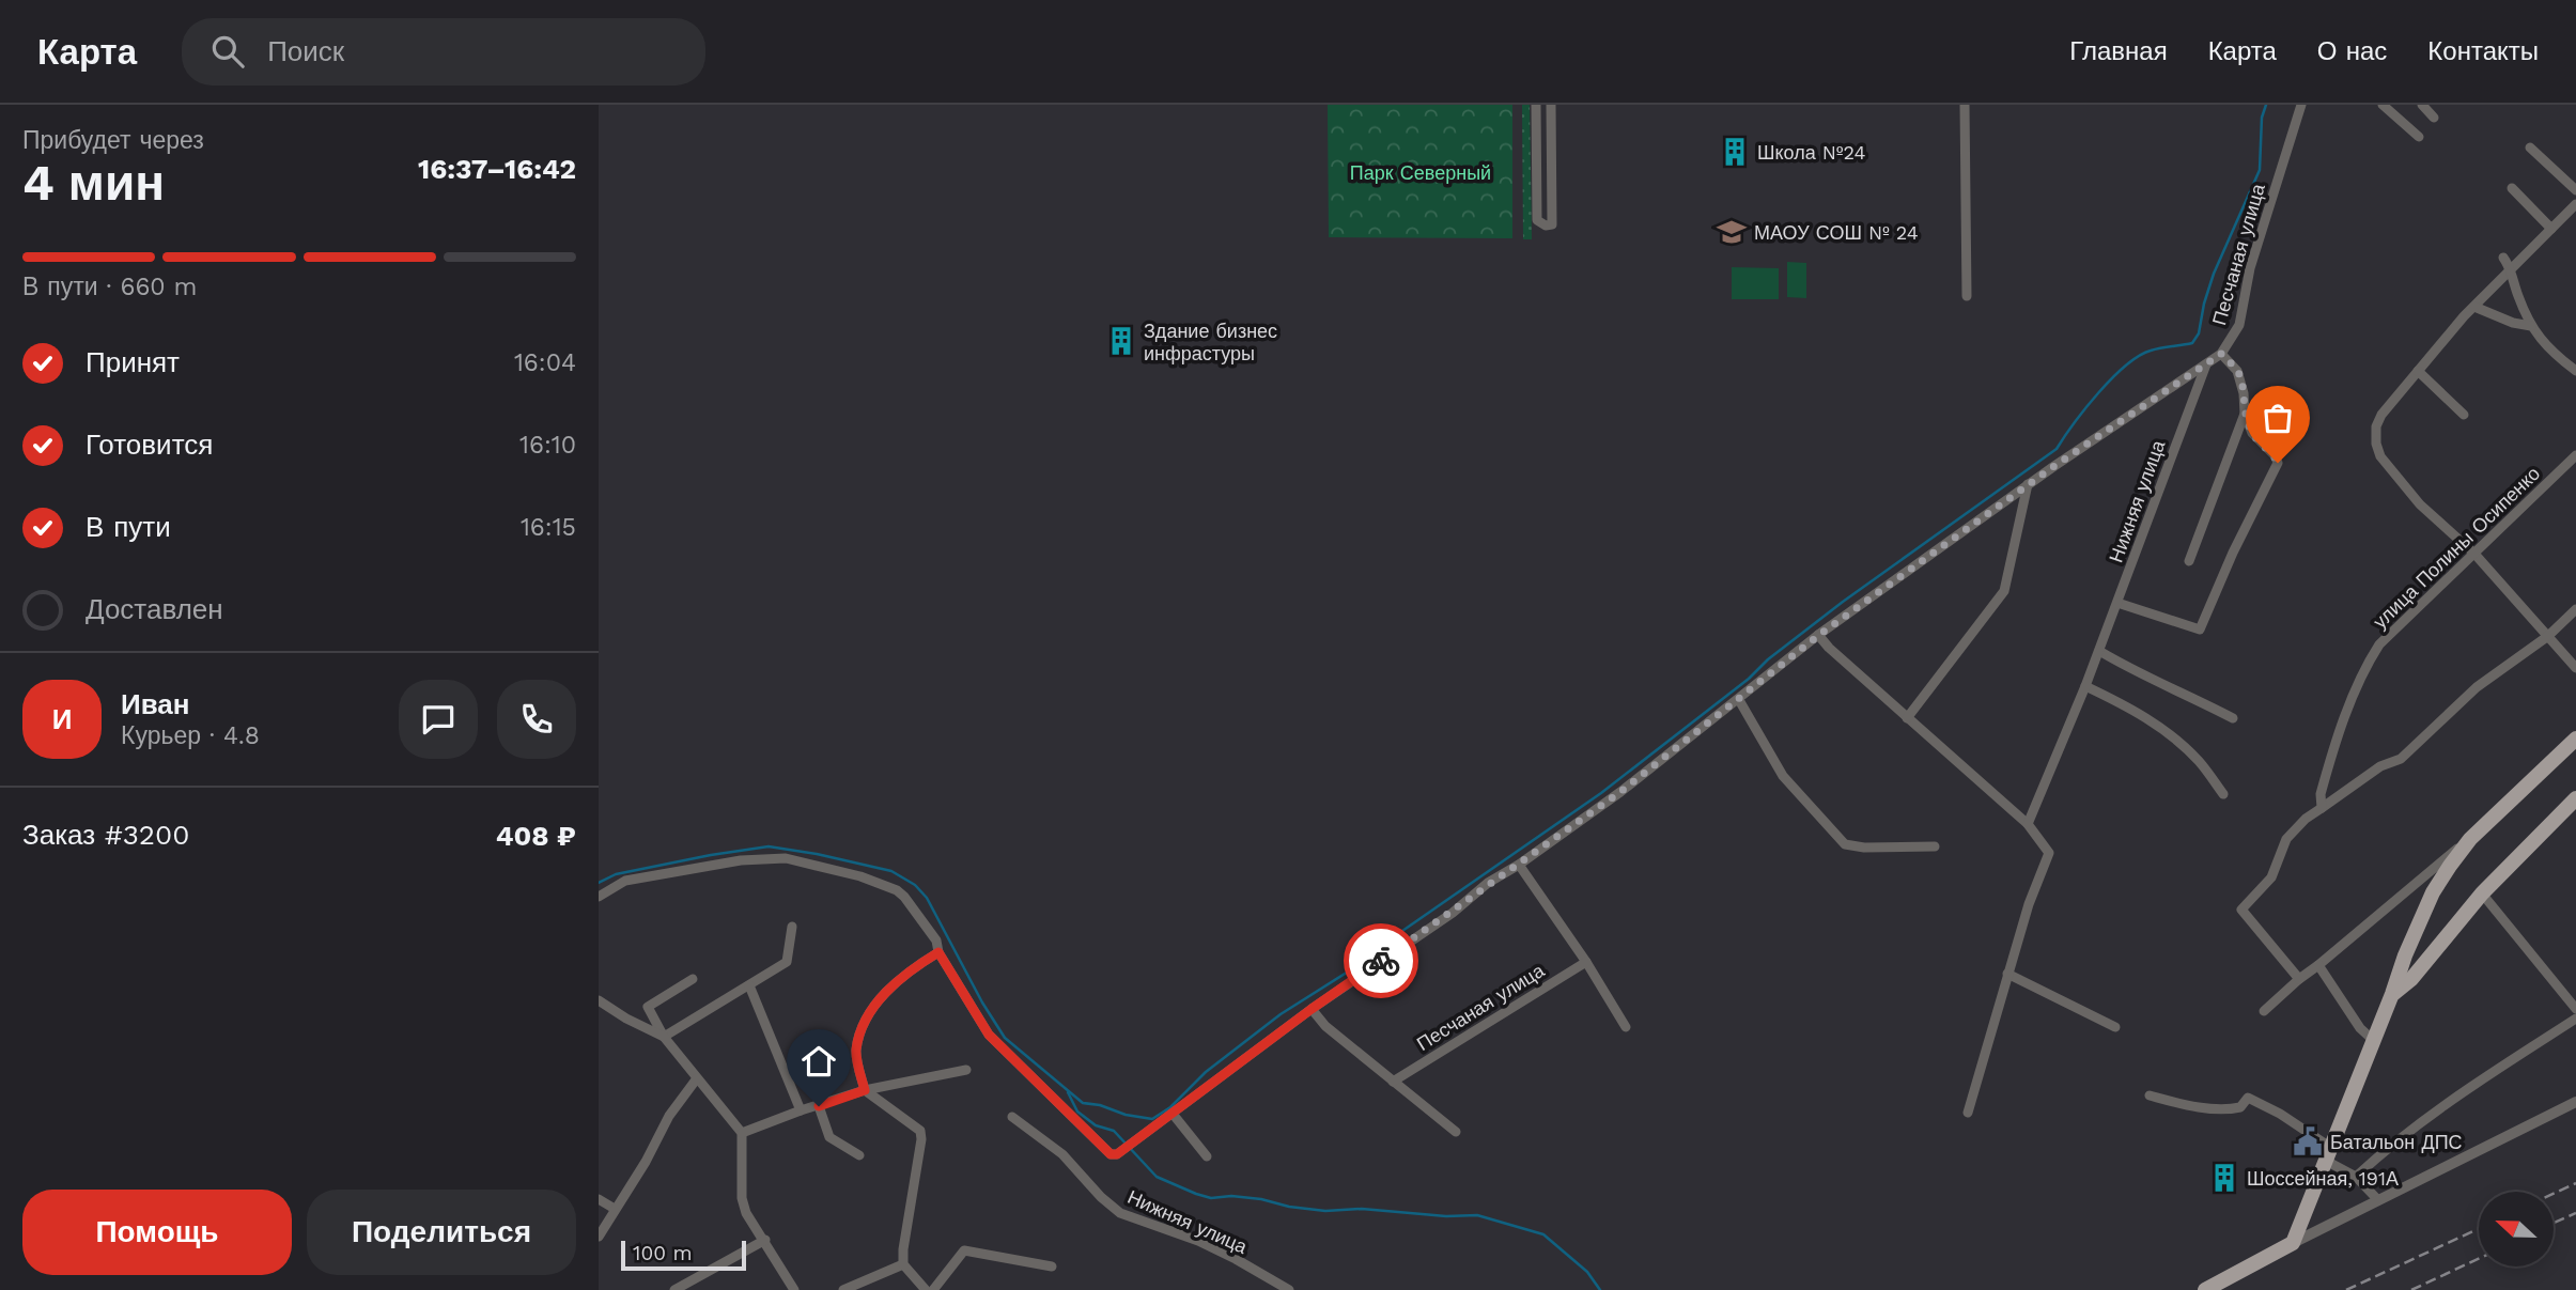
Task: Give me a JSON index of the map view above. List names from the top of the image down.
{
  "streets": {
    "street": ["Песчаная улица", "Нижняя улица", "улица Полины Осипенко"]
  },
  "crossings": [
    ["Песчаная улица", "Нижняя улица"]
  ],
  "parks": ["Парк Северный"],
  "places": {
    "building": ["Школа №24", "Здание бизнес инфрастуры", "Шоссейная, 191А"],
    "school or university": ["МАОУ СОШ № 24"],
    "public building": ["Батальон ДПС"]
  },
  "scale_bar": "100 m",
  "north": "left",
  "page": {
    "header": "Карта",
    "search": "Поиск",
    "nav": [
      "Главная",
      "Карта",
      "О нас",
      "Контакты"
    ],
    "heading": ["4 мин", "Прибудет через", "16:37–16:42"],
    "panel": [
      "Иван",
      "Курьер · 4.8",
      "Заказ #3200",
      "408 ₽"
    ],
    "bar": "В пути · 660 m",
    "list": [
      ["Принят", "16:04"],
      ["Готовится", "16:10"],
      ["В пути", "16:15"],
      "Доставлен"
    ],
    "round": "И",
    "buttons": ["Помощь", "Поделиться"],
    "scale": "100 m"
  }
}
